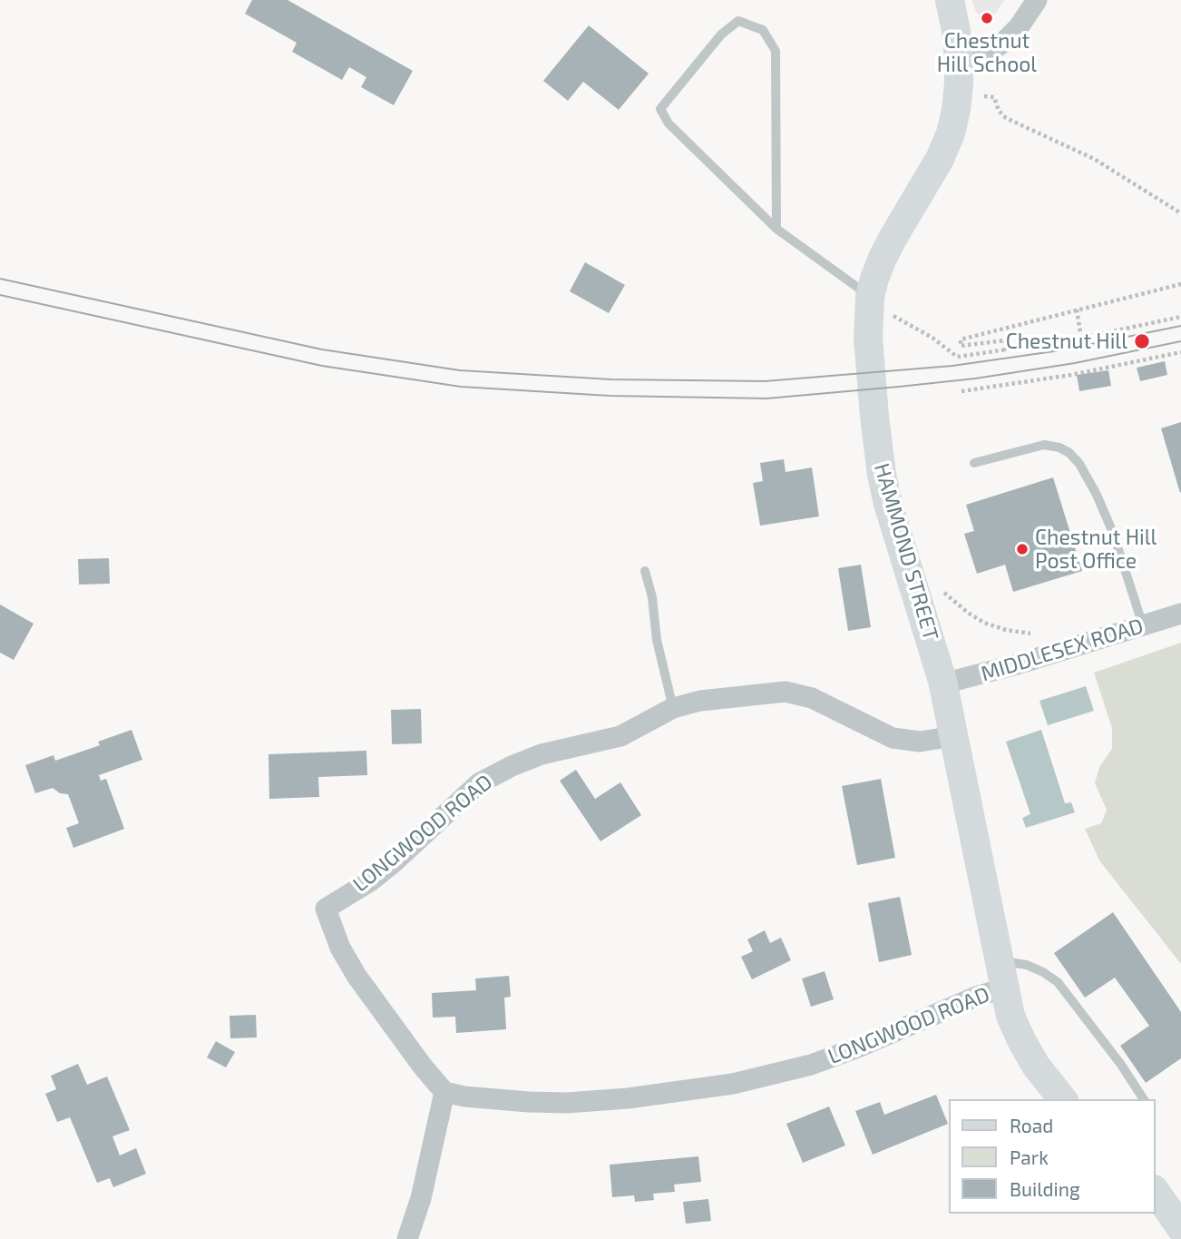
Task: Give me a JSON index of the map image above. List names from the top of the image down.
{
  "streets": {
    "street": ["HAMMOND STREET", "MIDDLESEX ROAD", "LONGWOOD ROAD"]
  },
  "crossings": [
    ["HAMMOND STREET", "MIDDLESEX ROAD"],
    ["HAMMOND STREET", "LONGWOOD ROAD"]
  ],
  "places": ["Chestnut Hill School", "Chestnut Hill", "Chestnut Hill Post Office"],
  "legend": ["Road", "Park", "Building"]
}
